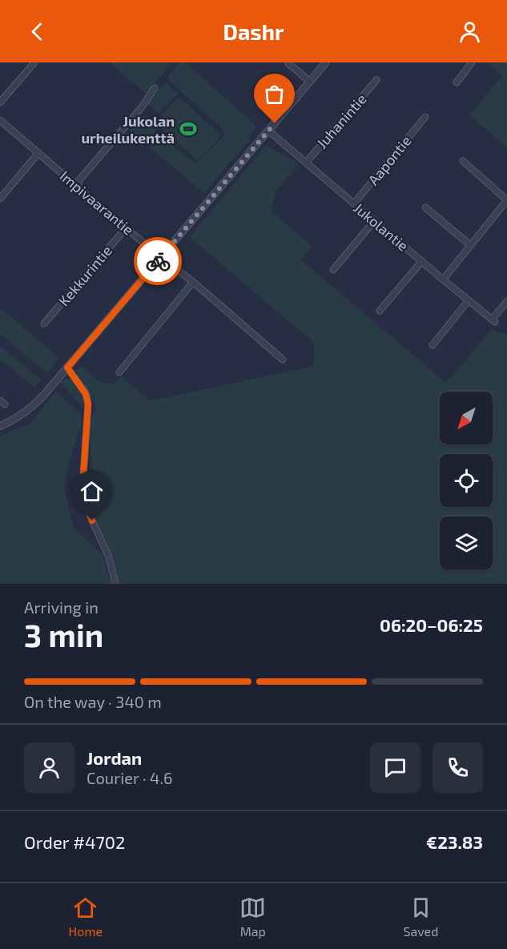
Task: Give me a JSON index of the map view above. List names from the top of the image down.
{
  "streets": {
    "street": [
      "Juhanintie",
      "Aapontie",
      "Impivaarantie",
      "Jukolantie",
      "Kekkurintie"
    ]
  },
  "crossings": [
    ["Juhanintie", "Jukolantie"],
    ["Aapontie", "Jukolantie"],
    ["Impivaarantie", "Kekkurintie"]
  ],
  "places": {
    "sports": ["Jukolan urheilukenttä"]
  },
  "north": "bottom left",
  "page": {
    "header": "Dashr",
    "heading": ["3 min", "Arriving in", "06:20–06:25"],
    "panel": [
      "Jordan",
      "Courier · 4.6",
      "Order #4702",
      "€23.83"
    ],
    "bar": "On the way · 340 m",
    "tabs": ["Home", "Map", "Saved"]
  }
}
